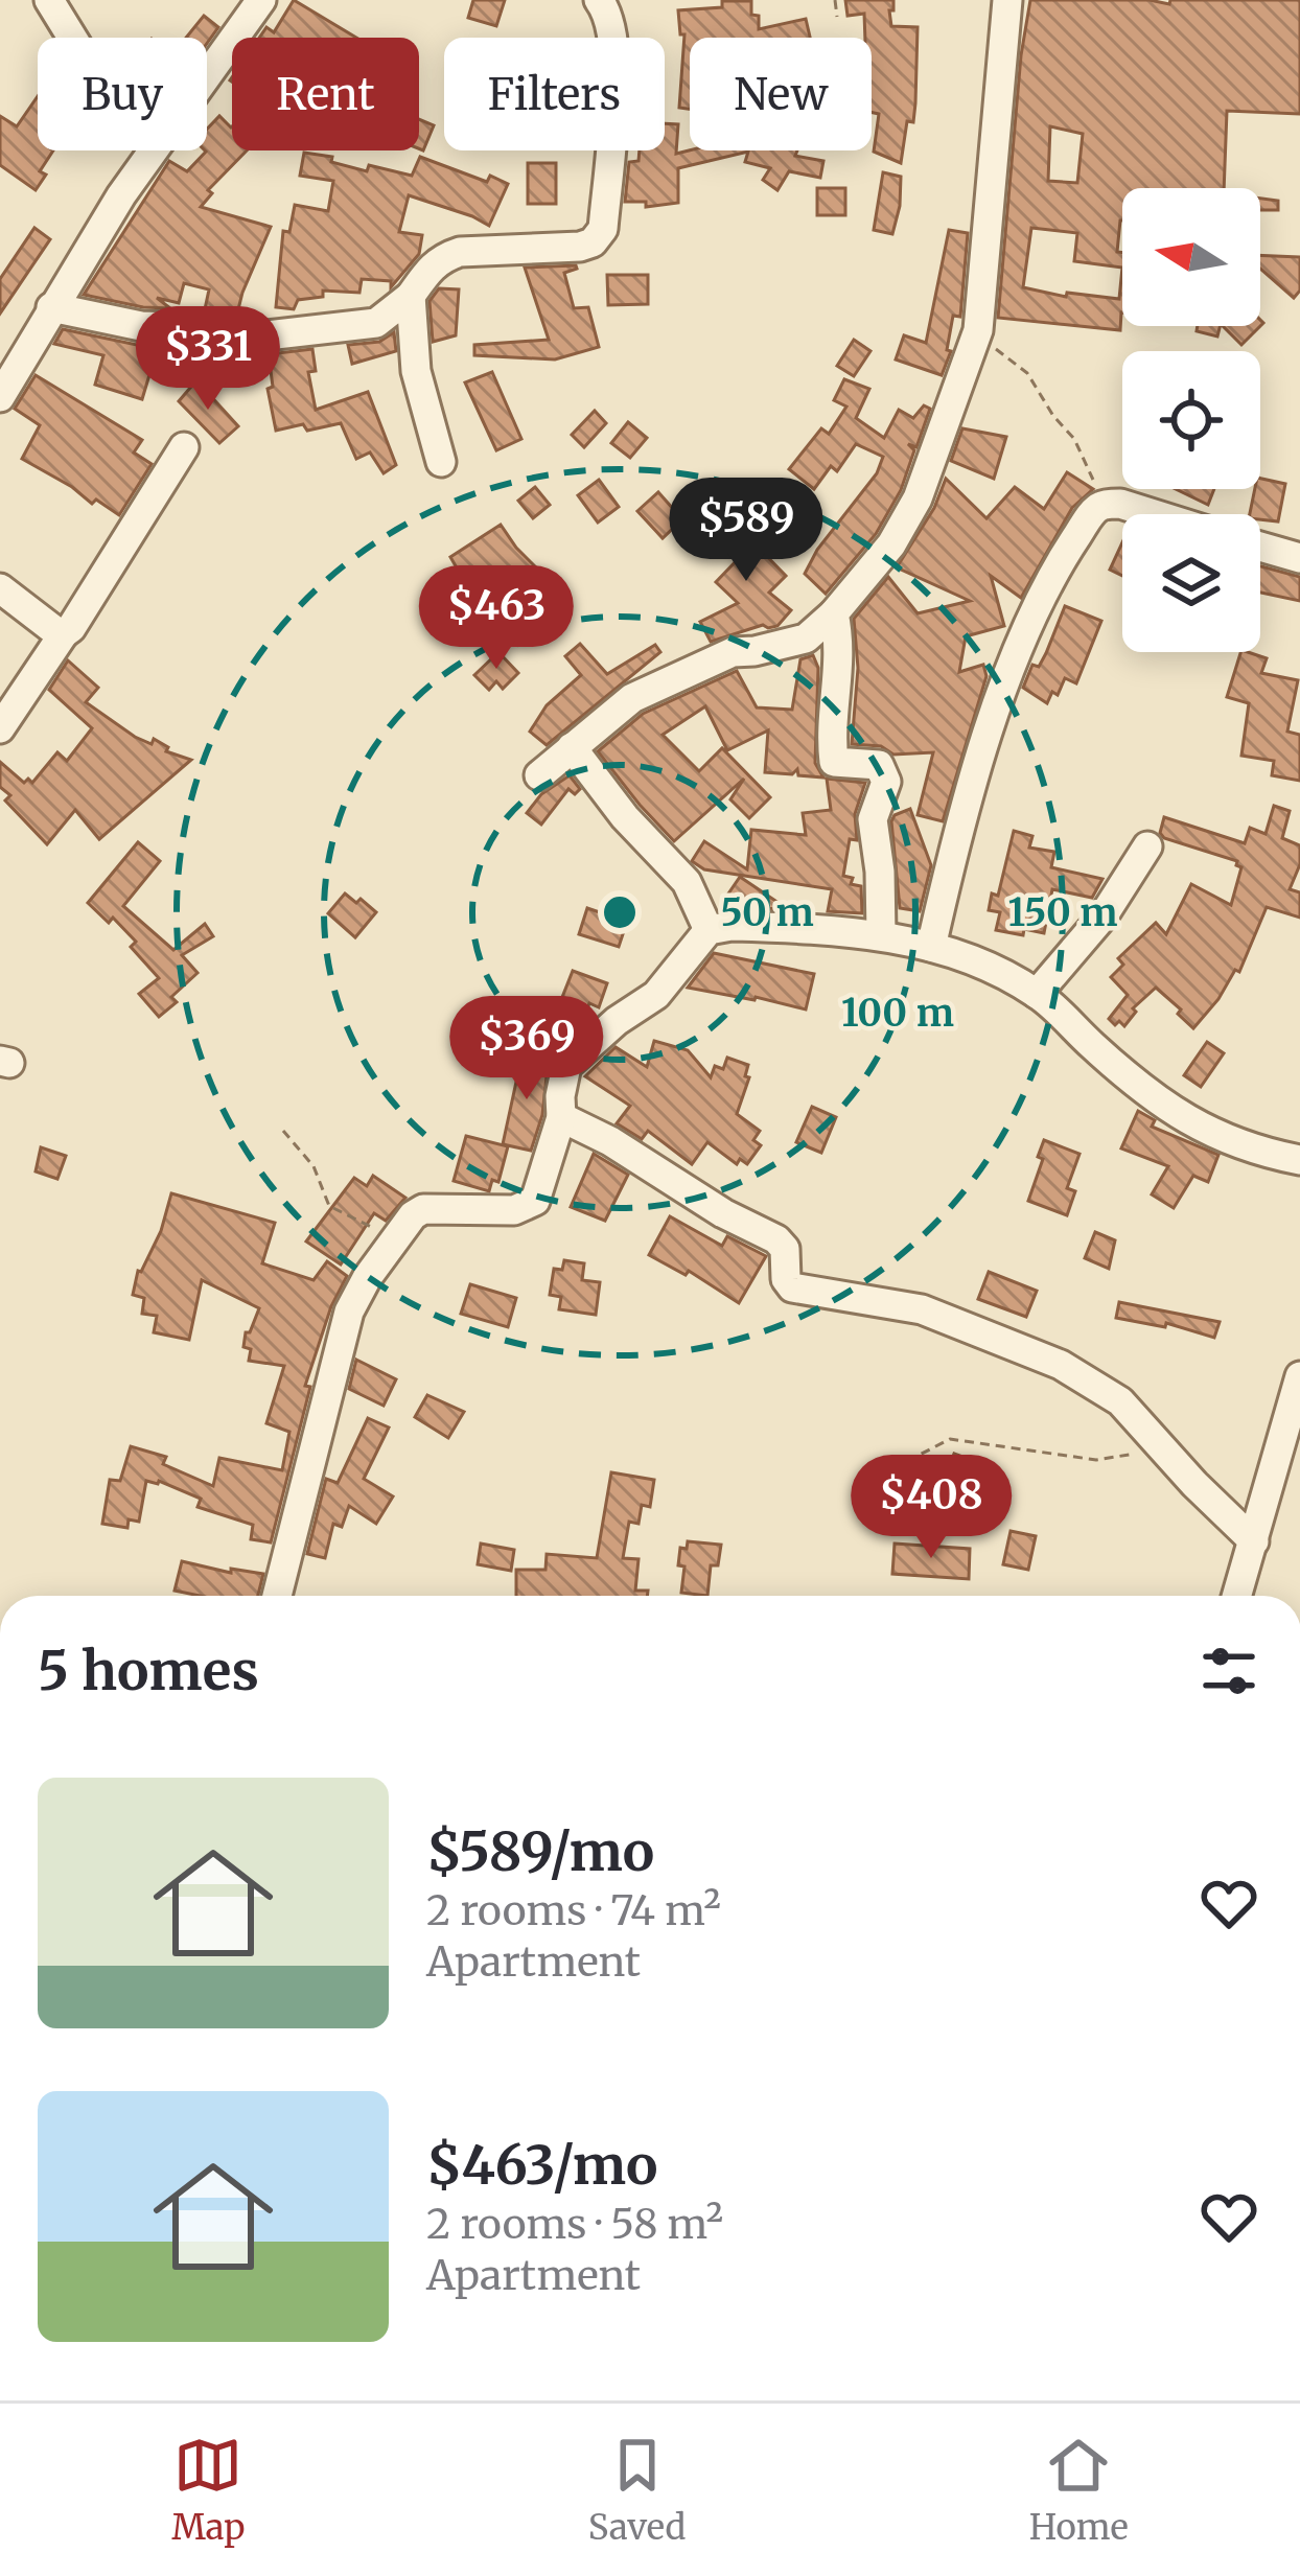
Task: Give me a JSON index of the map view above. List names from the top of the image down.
{
  "north": "left",
  "page": {
    "chip": [
      "Buy",
      "Rent",
      "Filters",
      "New"
    ],
    "price": [
      "$331",
      "$589",
      "$463",
      "$369",
      "$408"
    ],
    "heading": "5 homes",
    "list": [
      {
        "name": "$589/mo",
        "note": "2 rooms · 74 m² · Apartment"
      },
      {
        "name": "$463/mo",
        "note": "2 rooms · 58 m² · Apartment"
      }
    ],
    "tabs": ["Map", "Saved", "Home"]
  },
  "rings": ["50 m", "150 m", "100 m"]
}
